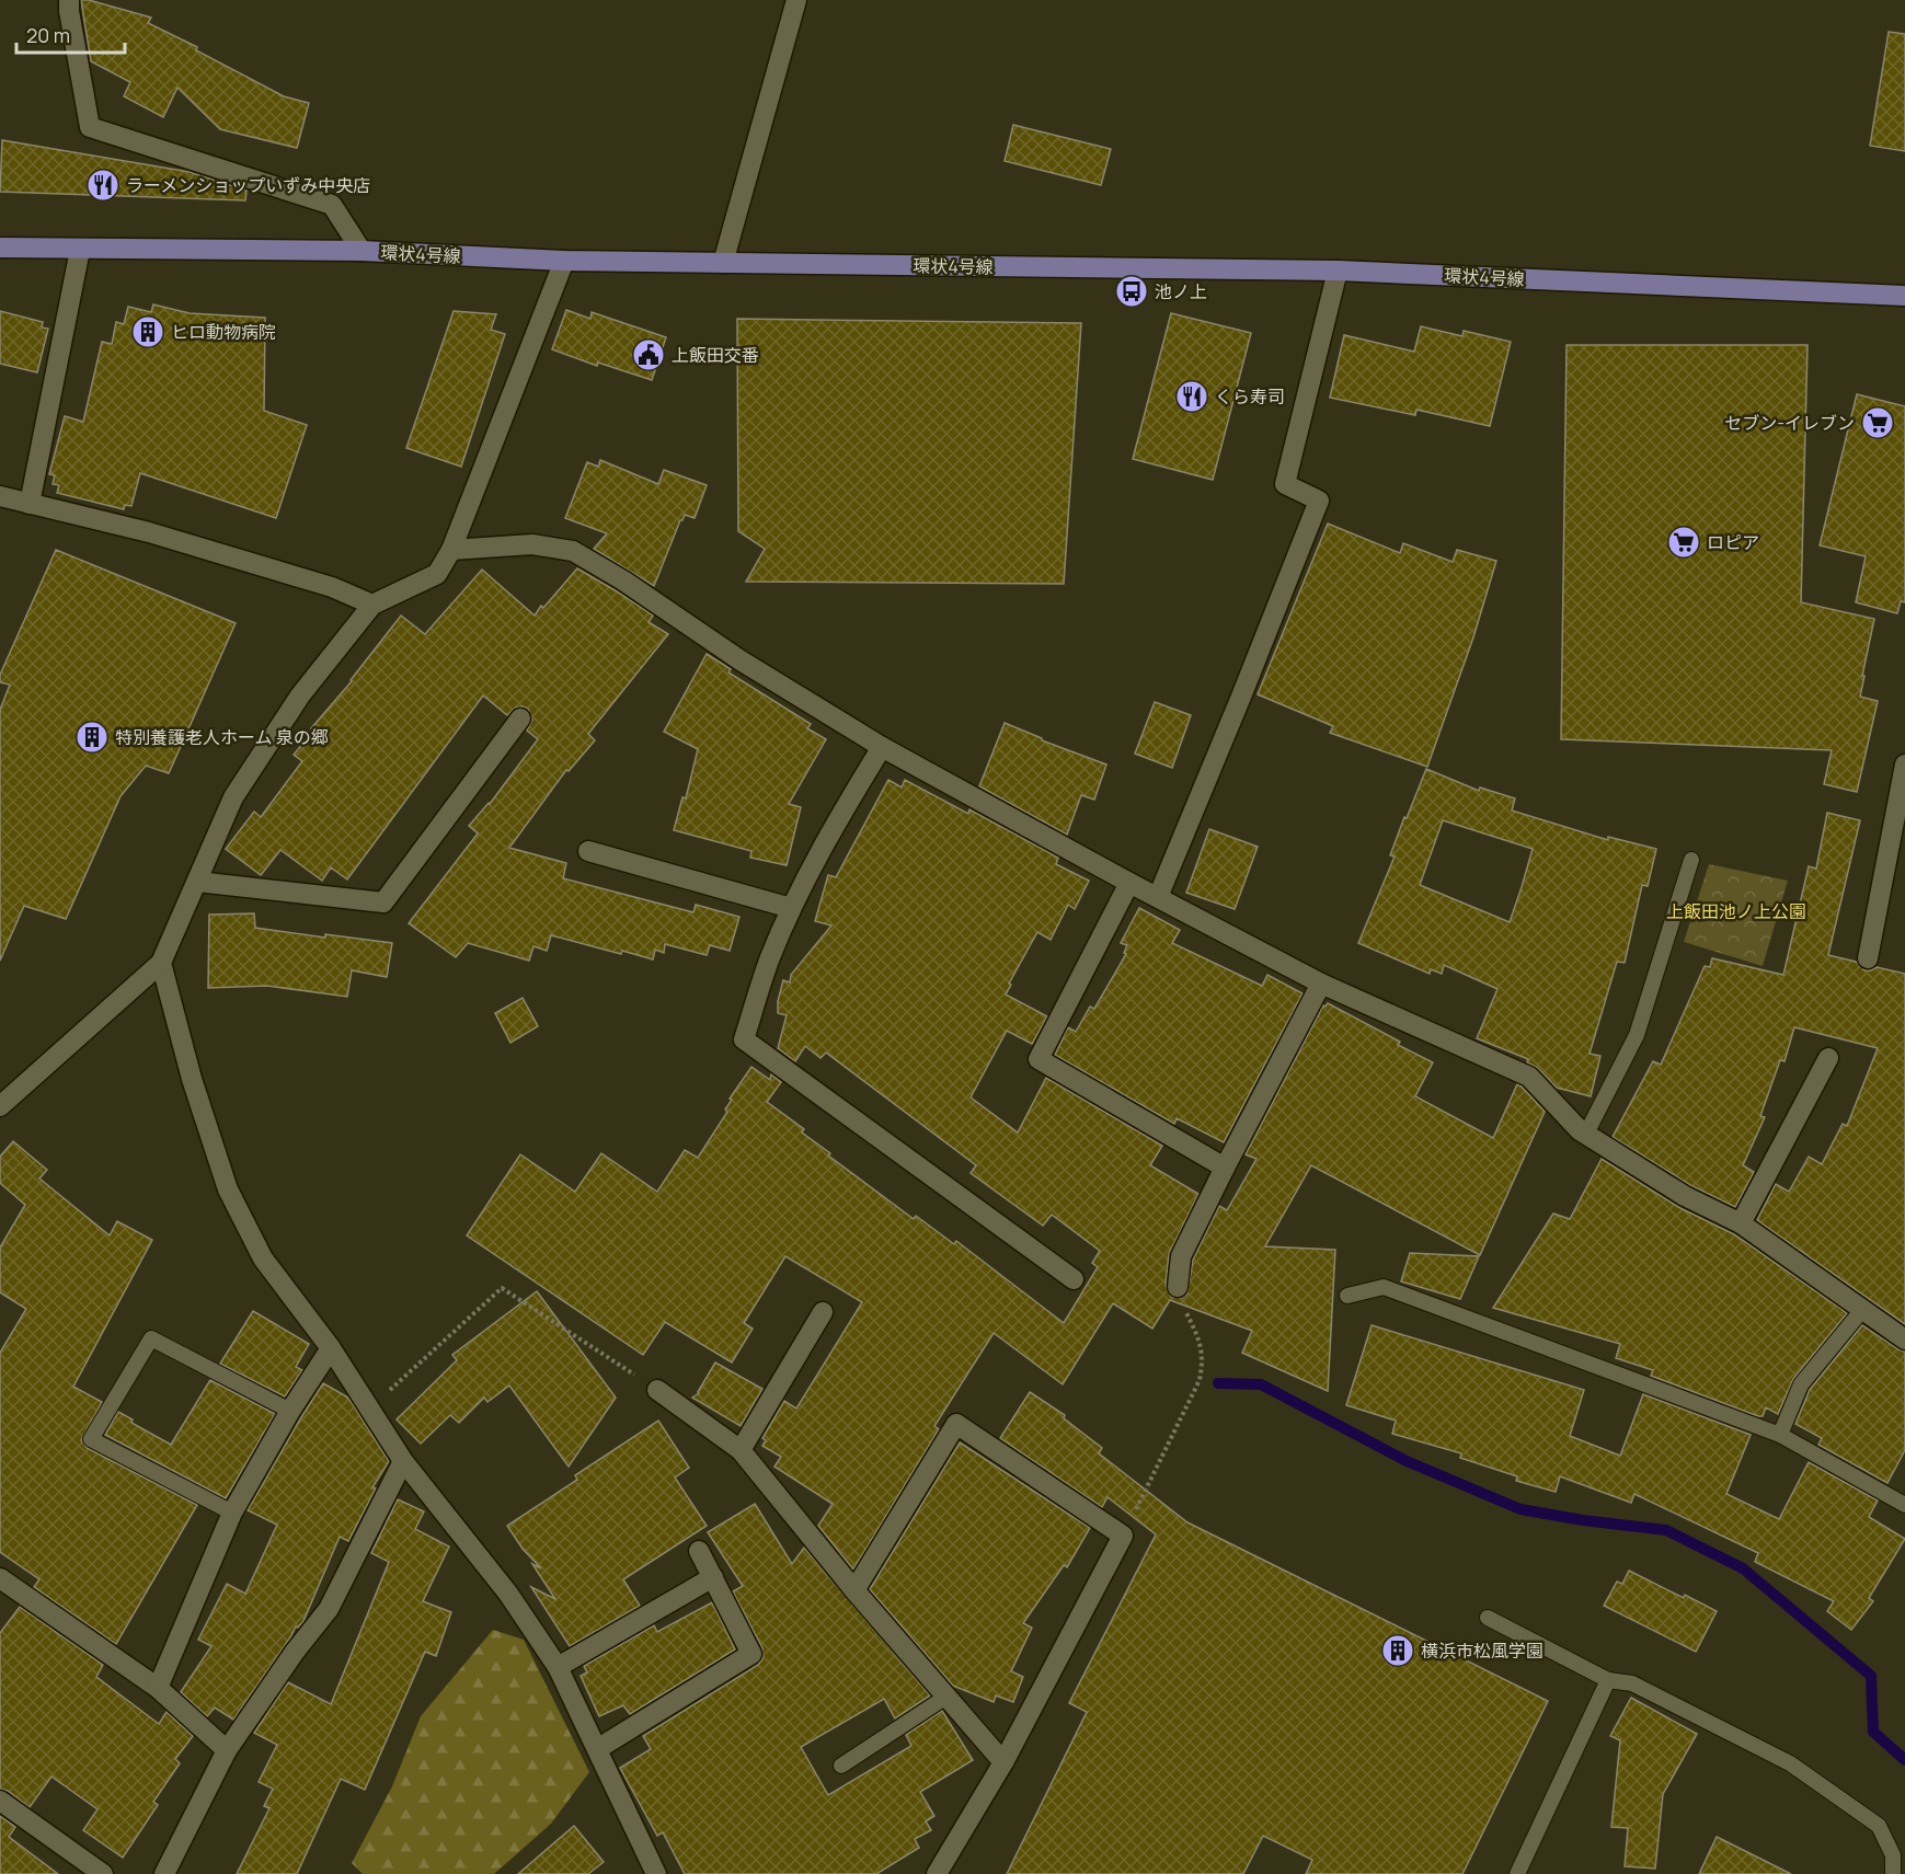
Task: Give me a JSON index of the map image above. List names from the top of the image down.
{
  "streets": {
    "main road": ["環状4号線"]
  },
  "parks": ["上飯田池ノ上公園"],
  "places": {
    "restaurant": ["ラーメンショップいずみ中央店", "くら寿司"],
    "bus stop": ["池ノ上"],
    "building": ["ヒロ動物病院", "特別養護老人ホーム 泉の郷", "横浜市松風学園"],
    "public building": ["上飯田交番"],
    "supermarket": ["セブン-イレブン", "ロピア"]
  },
  "scale_bar": "20 m"
}
